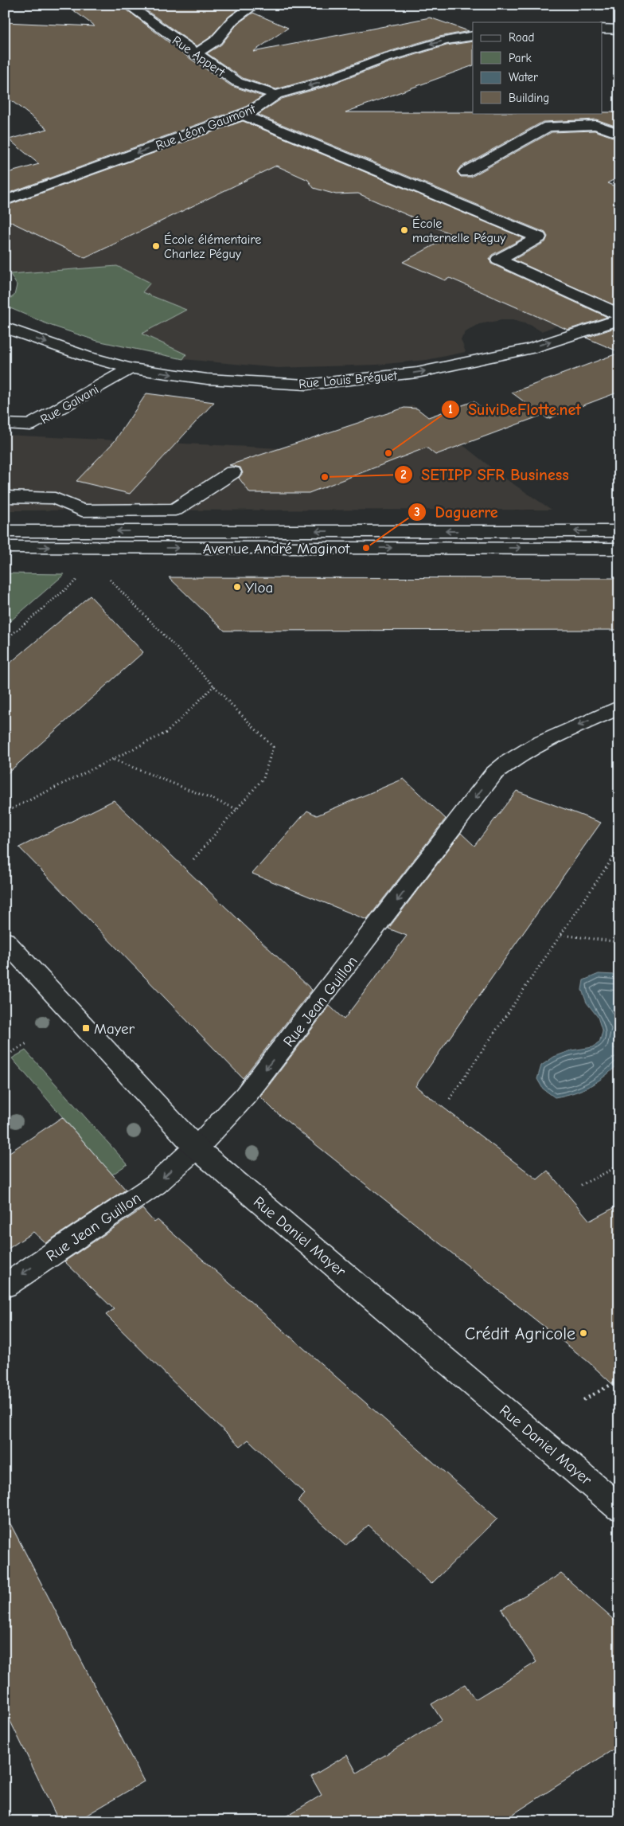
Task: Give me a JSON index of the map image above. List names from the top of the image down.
{
  "streets": {
    "street": [
      "Rue Appert",
      "Rue Léon Gaumont",
      "Rue Louis Bréguet",
      "Rue Galvani",
      "Avenue André Maginot",
      "Rue Jean Guillon",
      "Rue Daniel Mayer"
    ]
  },
  "crossings": [
    ["Rue Appert", "Rue Léon Gaumont"],
    ["Rue Louis Bréguet", "Rue Galvani"],
    ["Rue Jean Guillon", "Rue Daniel Mayer"]
  ],
  "one_way": ["Rue Léon Gaumont", "Rue Jean Guillon"],
  "places": {
    "other": [
      "École maternelle Péguy",
      "École élémentaire Charlez Péguy",
      "SuiviDeFlotte.net",
      "SETIPP SFR Business",
      "Daguerre",
      "Yloa",
      "Crédit Agricole"
    ],
    "transit": ["Mayer"]
  },
  "legend": [
    "Road",
    "Park",
    "Water",
    "Building"
  ]
}
